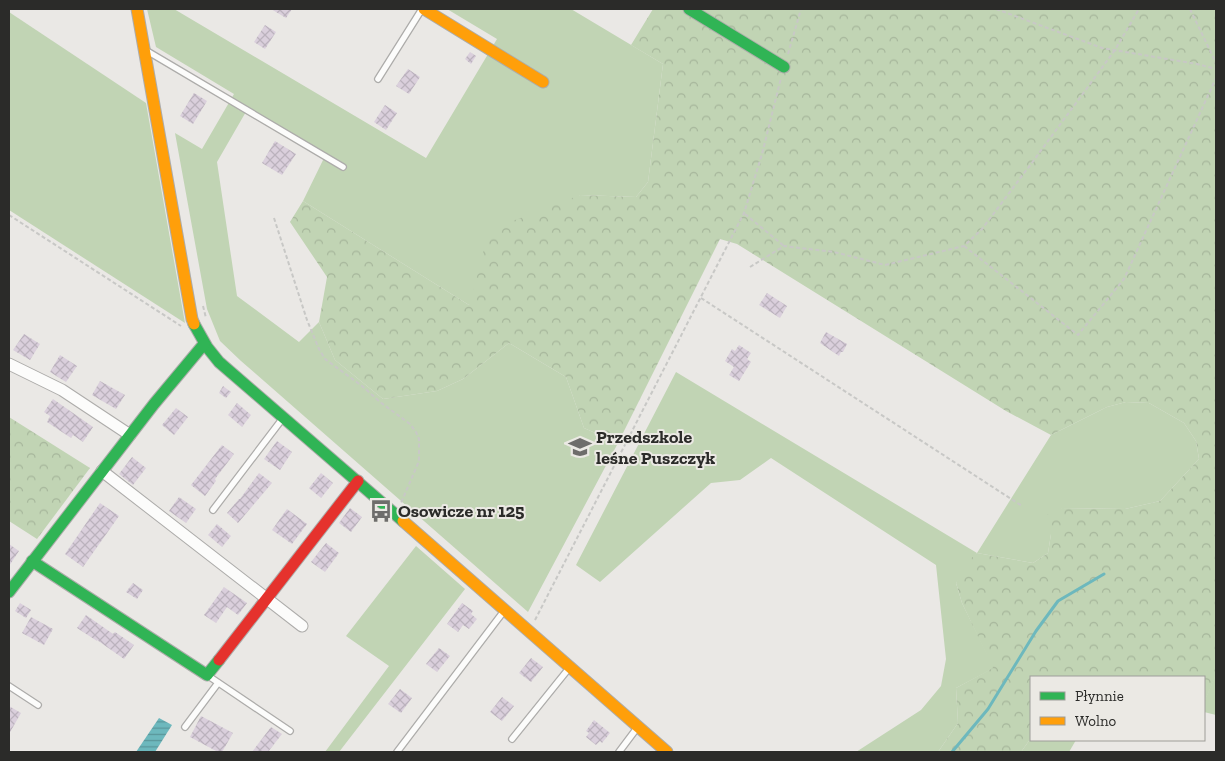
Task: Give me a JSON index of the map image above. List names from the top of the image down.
{
  "places": {
    "school or university": ["Przedszkole leśne Puszczyk"],
    "bus stop": ["Osowicze nr 125"]
  },
  "legend": ["Płynnie", "Wolno"]
}
